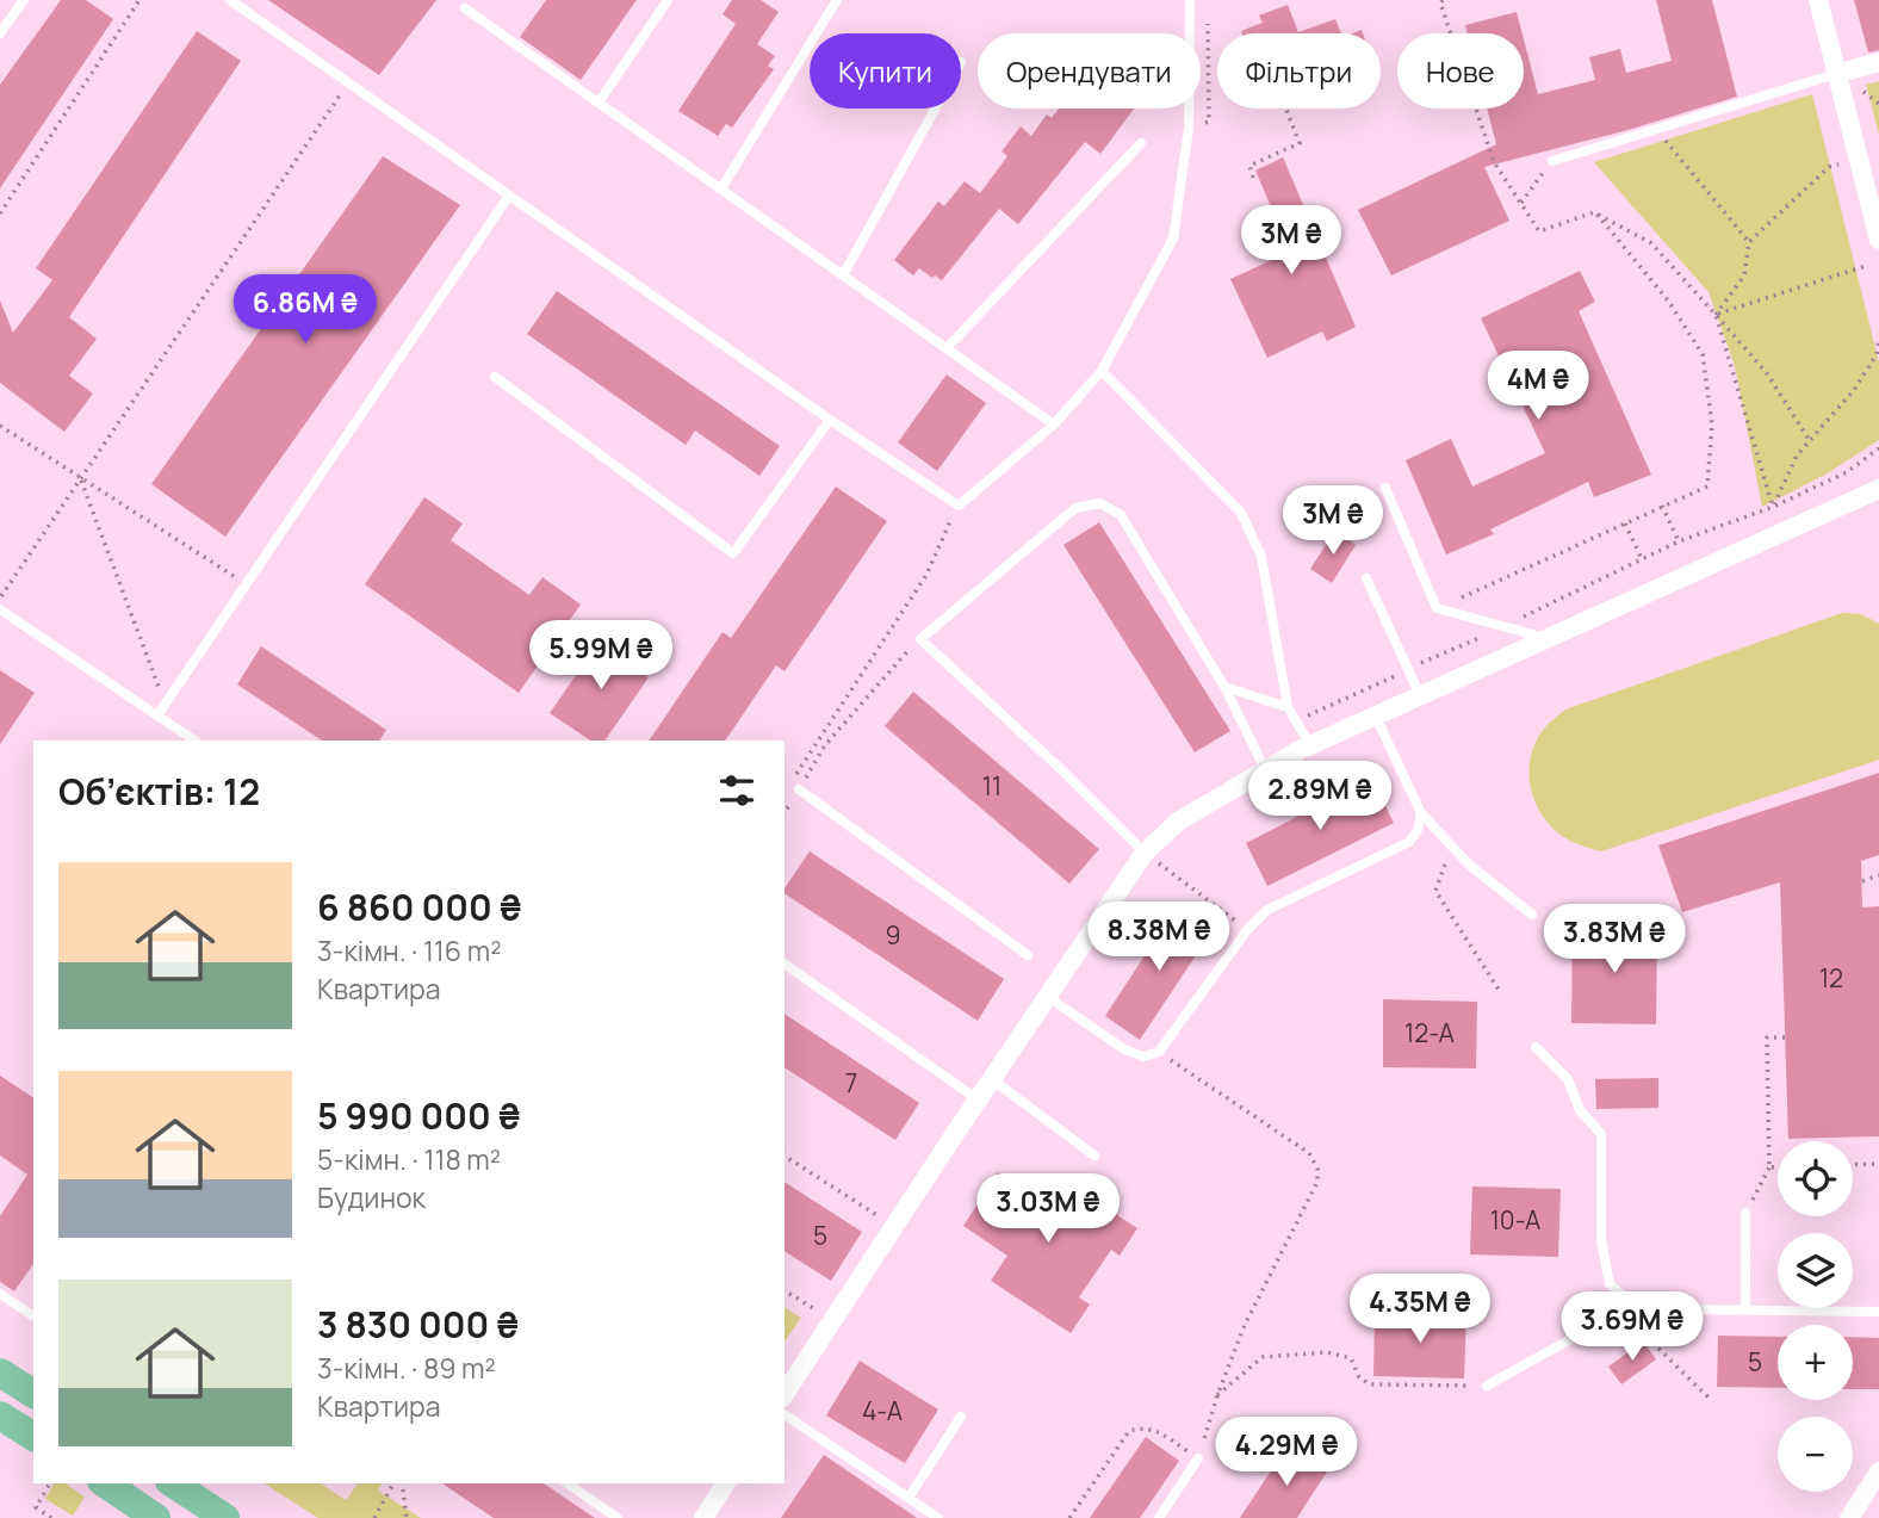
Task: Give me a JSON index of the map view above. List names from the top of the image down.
{
  "house_numbers": [
    "11",
    "9",
    "12",
    "12-А",
    "7",
    "10-А",
    "5",
    "5",
    "4-А"
  ],
  "page": {
    "chip": [
      "Купити",
      "Орендувати",
      "Фільтри",
      "Нове"
    ],
    "price": [
      "3M ₴",
      "6.86M ₴",
      "4M ₴",
      "3M ₴",
      "5.99M ₴",
      "2.89M ₴",
      "8.38M ₴",
      "3.83M ₴",
      "3.03M ₴",
      "4.35M ₴",
      "3.69M ₴",
      "4.29M ₴"
    ],
    "heading": "Об’єктів: 12",
    "list": [
      {
        "name": "6 860 000 ₴",
        "note": "3-кімн. · 116 m² · Квартира"
      },
      {
        "name": "5 990 000 ₴",
        "note": "5-кімн. · 118 m² · Будинок"
      },
      {
        "name": "3 830 000 ₴",
        "note": "3-кімн. · 89 m² · Квартира"
      }
    ],
    "map_buttons": ["+", "−"]
  }
}
